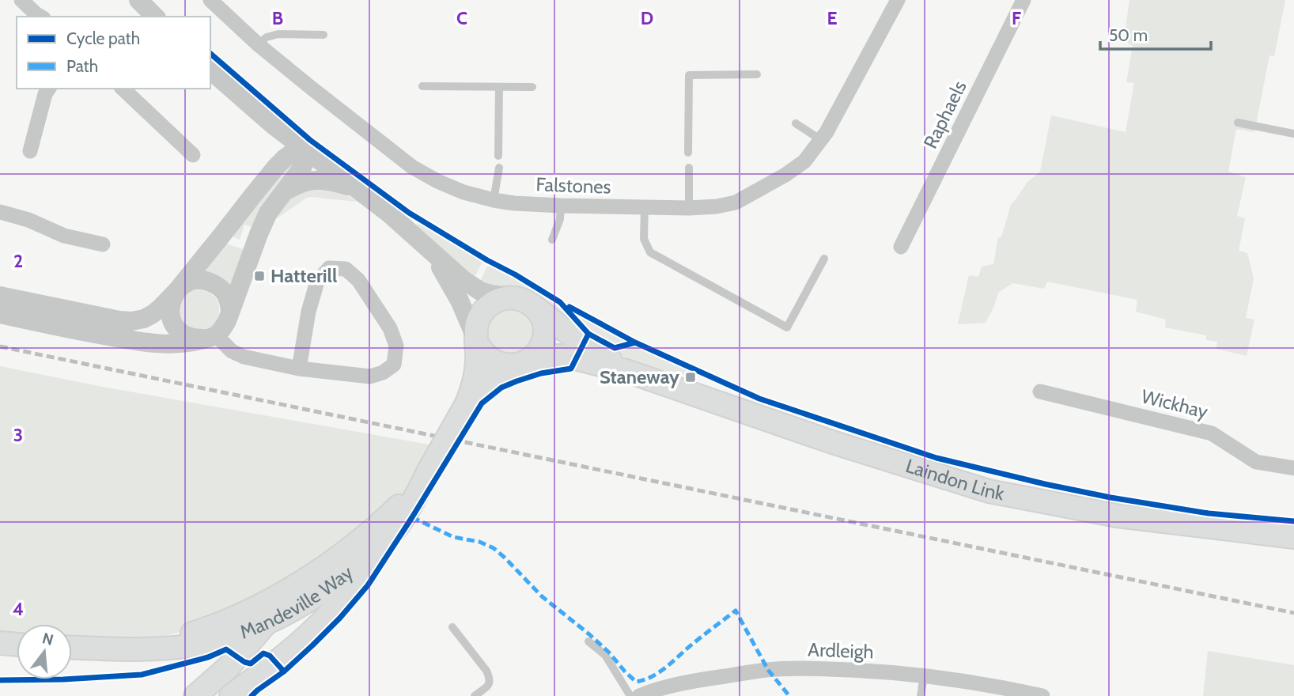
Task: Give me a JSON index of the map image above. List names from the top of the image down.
{
  "streets": {
    "main road": ["Laindon Link", "Mandeville Way"],
    "street": [
      "Raphaels",
      "Falstones",
      "Wickhay",
      "Ardleigh"
    ]
  },
  "crossings": [
    ["Laindon Link", "Mandeville Way"]
  ],
  "places": {
    "transit": ["Hatterill", "Staneway"]
  },
  "legend": ["Cycle path", "Path"],
  "scale_bar": "50 m",
  "north": "top",
  "grid": {
    "columns": [
      "B",
      "C",
      "D",
      "E",
      "F"
    ],
    "rows": ["2", "3", "4"]
  }
}
